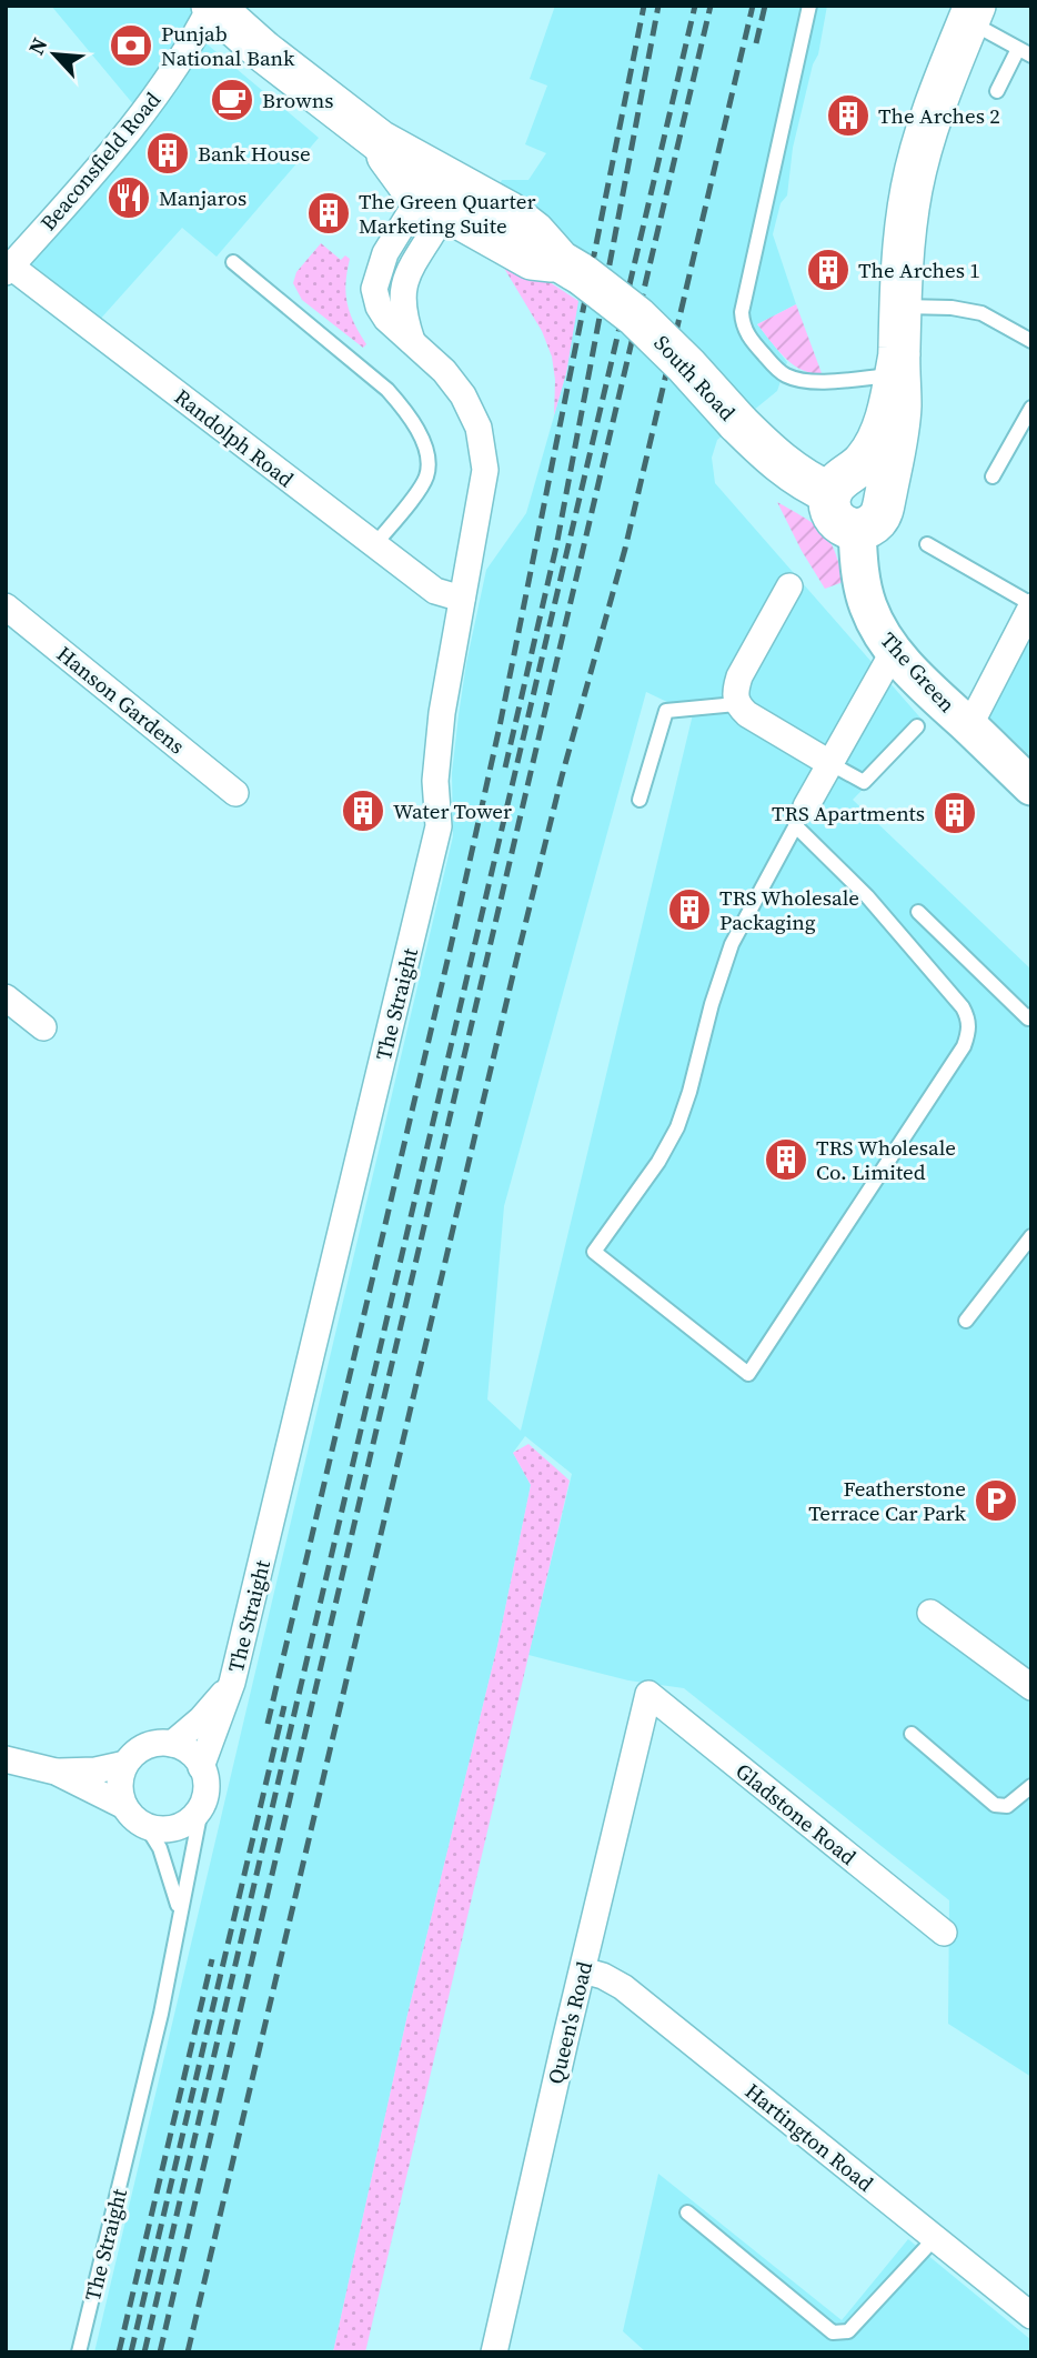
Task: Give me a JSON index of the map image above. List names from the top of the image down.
{
  "streets": {
    "main road": ["South Road"],
    "street": [
      "Beaconsfield Road",
      "Randolph Road",
      "The Green",
      "Hanson Gardens",
      "The Straight",
      "Gladstone Road",
      "Queen's Road",
      "Hartington Road"
    ]
  },
  "crossings": [
    ["Beaconsfield Road", "South Road"],
    ["Beaconsfield Road", "Randolph Road"],
    ["South Road", "The Green"],
    ["South Road", "The Straight"],
    ["Randolph Road", "The Straight"],
    ["Gladstone Road", "Queen's Road"],
    ["Queen's Road", "Hartington Road"]
  ],
  "places": {
    "bank": ["Punjab National Bank"],
    "cafe": ["Browns"],
    "building": [
      "The Arches 2",
      "Bank House",
      "The Green Quarter Marketing Suite",
      "The Arches 1",
      "Water Tower",
      "TRS Apartments",
      "TRS Wholesale Packaging",
      "TRS Wholesale Co. Limited"
    ],
    "restaurant": ["Manjaros"],
    "parking": ["Featherstone Terrace Car Park"]
  },
  "north": "top left"
}
